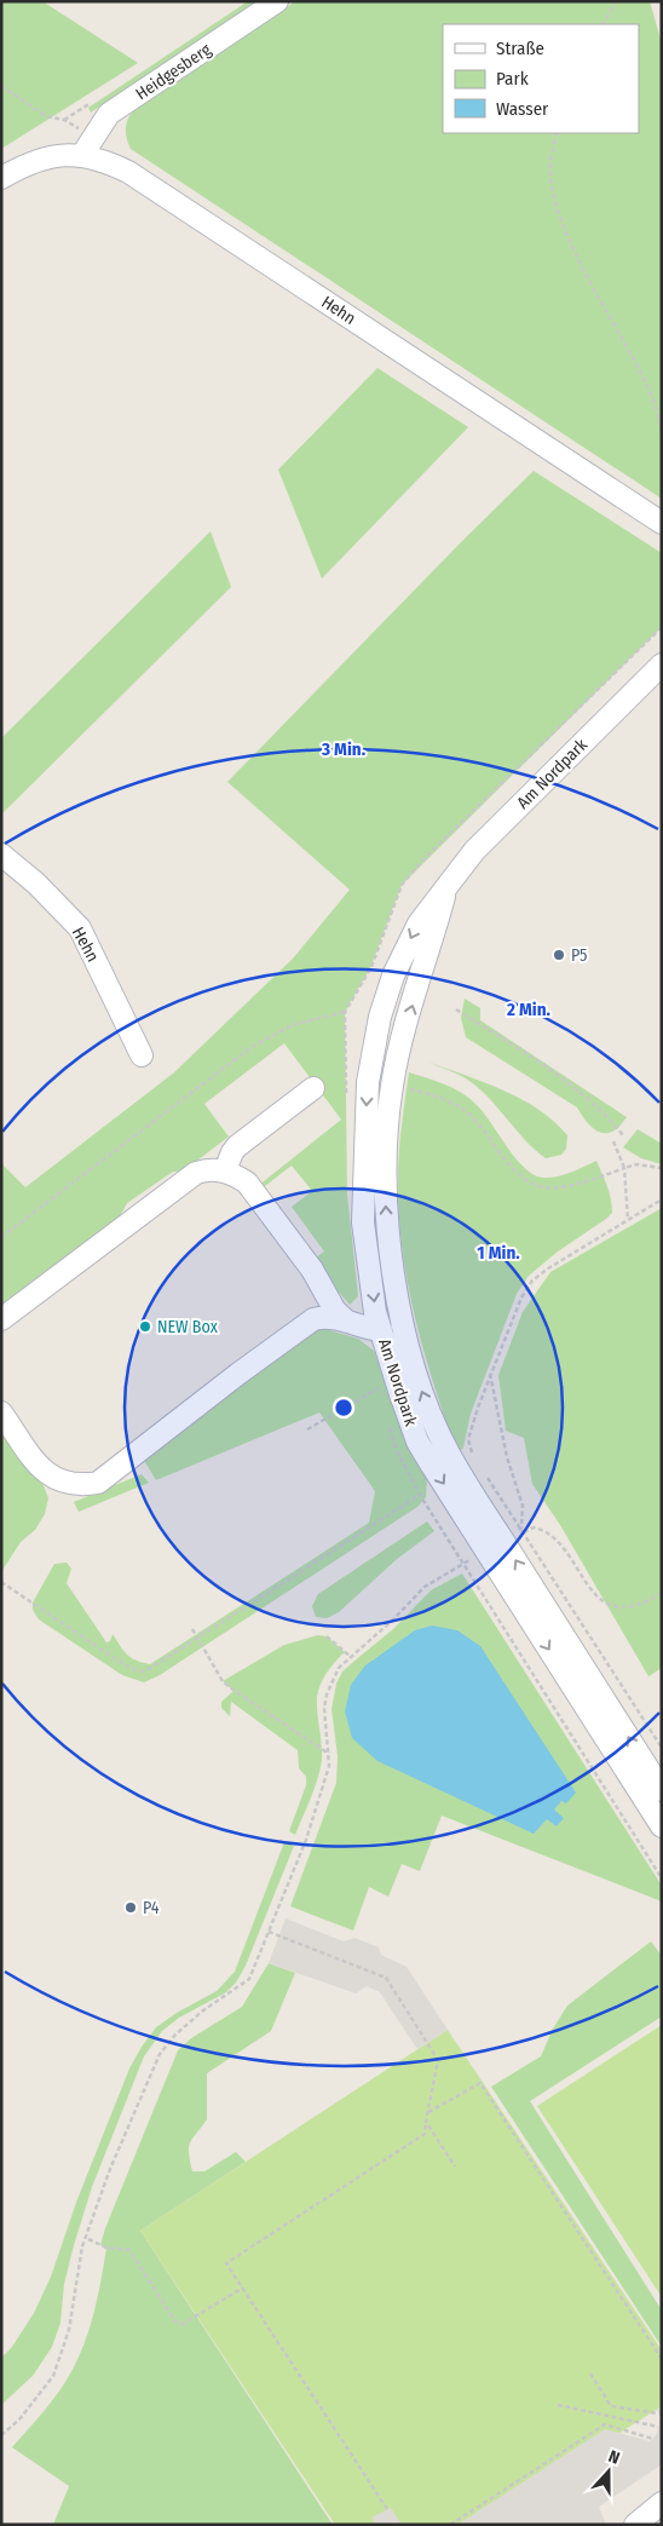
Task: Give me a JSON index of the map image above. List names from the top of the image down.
{
  "streets": {
    "street": ["Heidgesberg", "Hehn", "Am Nordpark"]
  },
  "crossings": [
    ["Heidgesberg", "Hehn"]
  ],
  "places": ["P5", "NEW Box", "P4"],
  "legend": ["Straße", "Park", "Wasser"],
  "north": "top",
  "rings": ["3 Min.", "2 Min.", "1 Min."]
}
